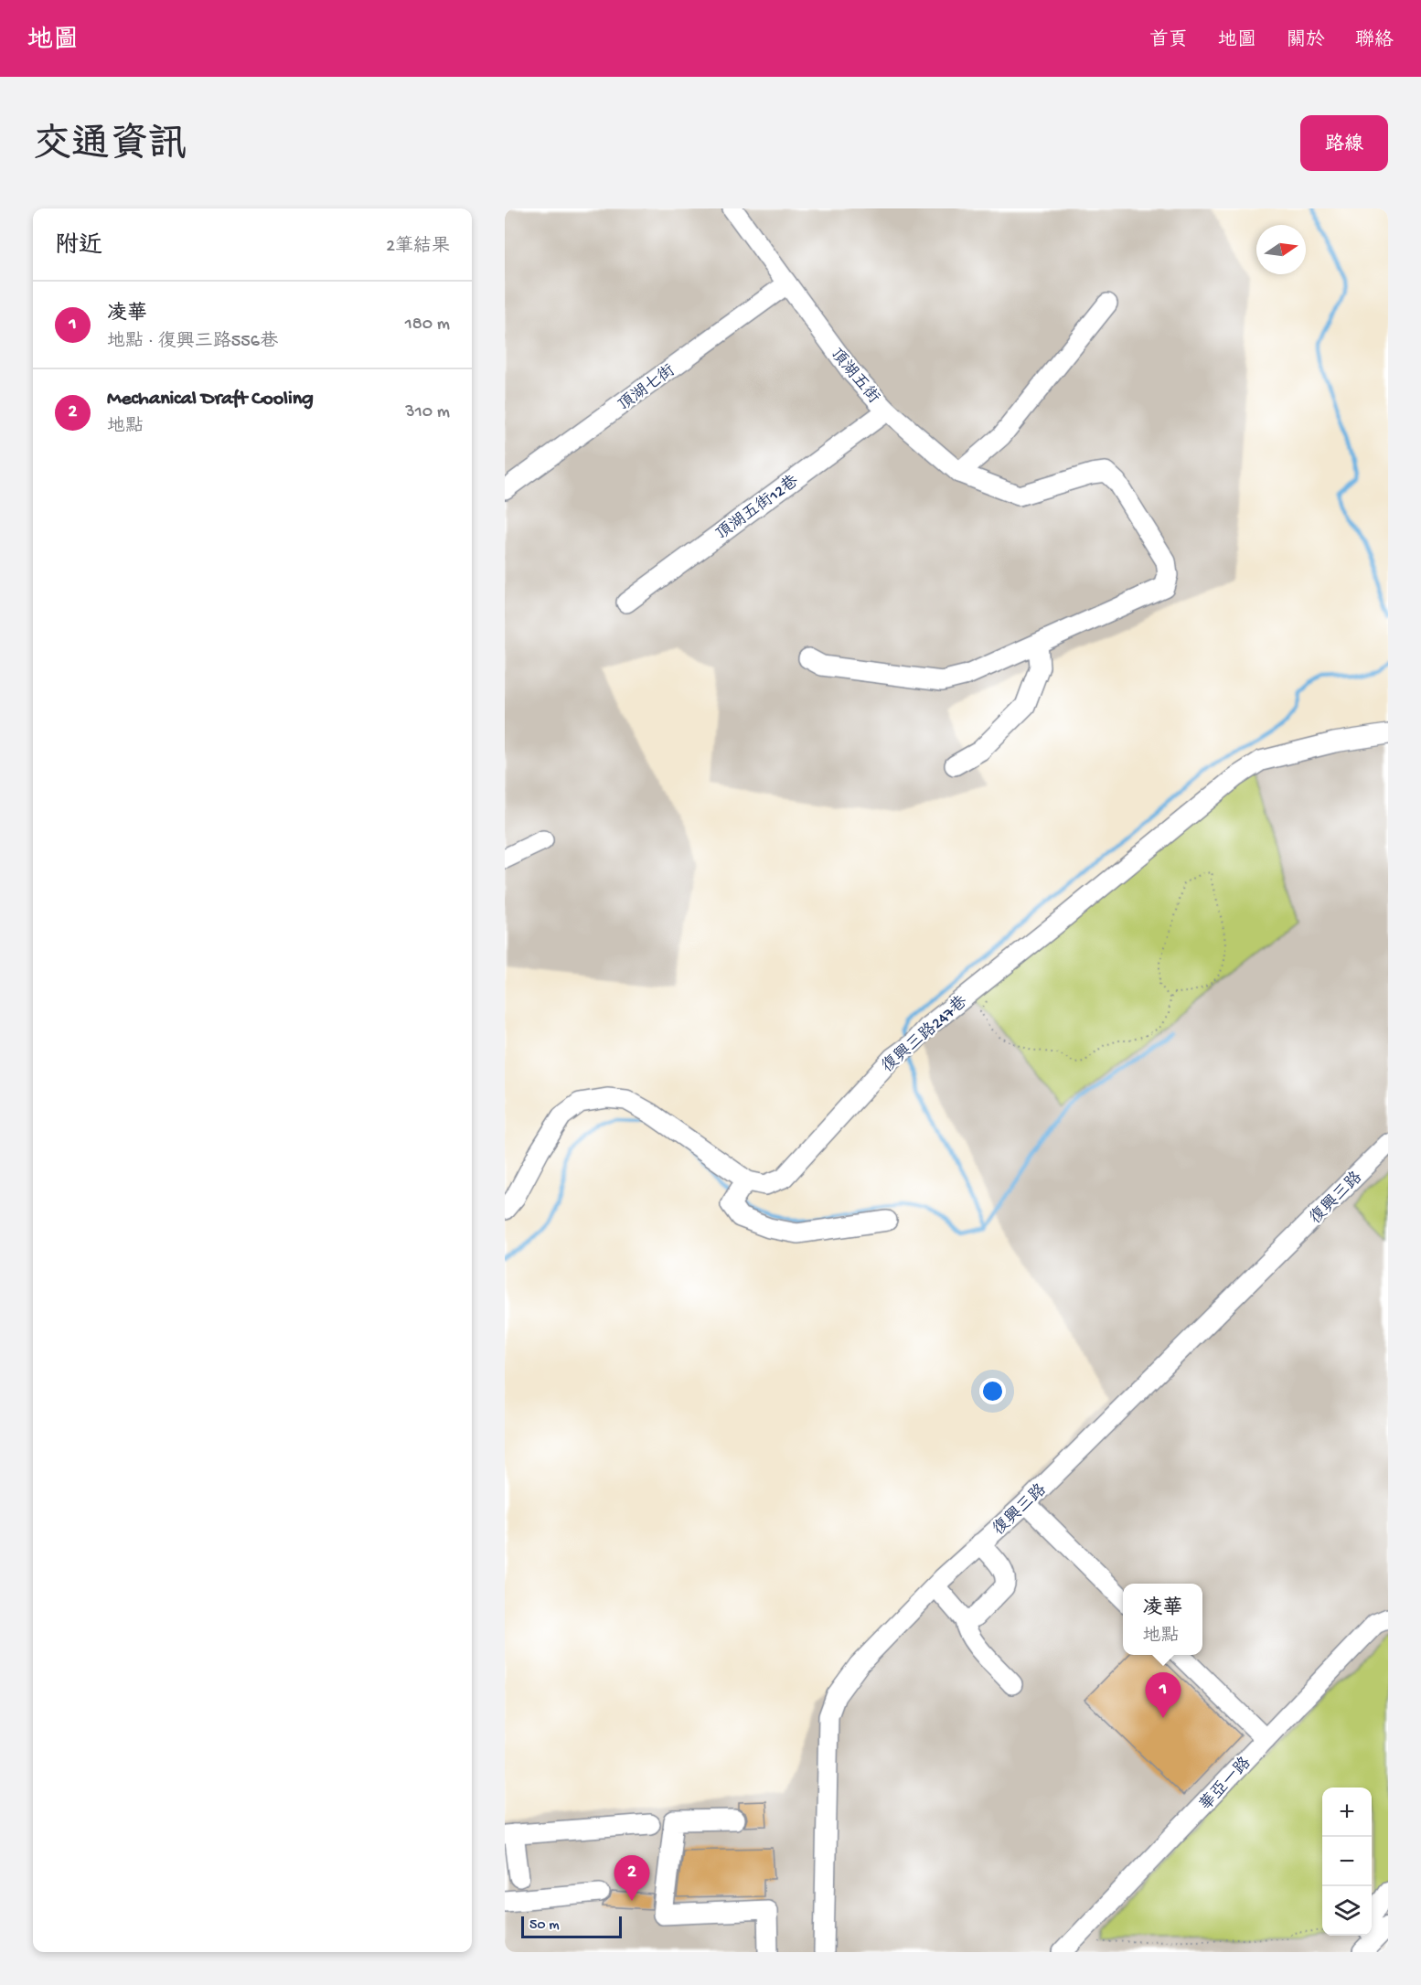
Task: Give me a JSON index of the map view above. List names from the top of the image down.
{
  "streets": {
    "street": [
      "頂湖五街",
      "頂湖七街",
      "頂湖五街12巷",
      "復興三路247巷",
      "復興三路",
      "華亞一路"
    ]
  },
  "crossings": [
    ["頂湖五街", "頂湖七街"],
    ["頂湖五街", "頂湖五街12巷"]
  ],
  "scale_bar": "50 m",
  "north": "right",
  "page": {
    "header": "地圖",
    "nav": [
      "首頁",
      "地圖",
      "關於",
      "聯絡"
    ],
    "title": "交通資訊",
    "buttons": "路線",
    "heading": ["附近", "2筆結果"],
    "list": [
      {
        "mark": "1",
        "name": "凌華",
        "note": "地點 · 復興三路556巷",
        "value": "180 m"
      },
      {
        "mark": "2",
        "name": "Mechanical Draft Cooling",
        "note": "地點",
        "value": "310 m"
      }
    ],
    "popup": ["凌華", "地點"],
    "pins": ["1", "2"],
    "map_buttons": ["+", "−"],
    "scale": "50 m"
  }
}
